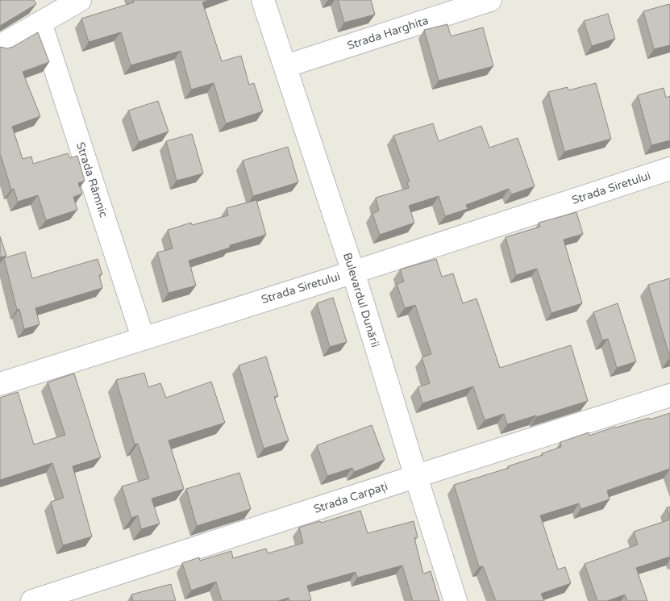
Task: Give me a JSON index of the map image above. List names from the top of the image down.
{
  "streets": {
    "street": [
      "Strada Harghita",
      "Strada Râmnic",
      "Strada Siretului",
      "Bulevardul Dunării",
      "Strada Carpați"
    ]
  },
  "crossings": [
    ["Strada Harghita", "Bulevardul Dunării"],
    ["Strada Râmnic", "Strada Siretului"],
    ["Strada Siretului", "Bulevardul Dunării"],
    ["Bulevardul Dunării", "Strada Carpați"]
  ]
}
